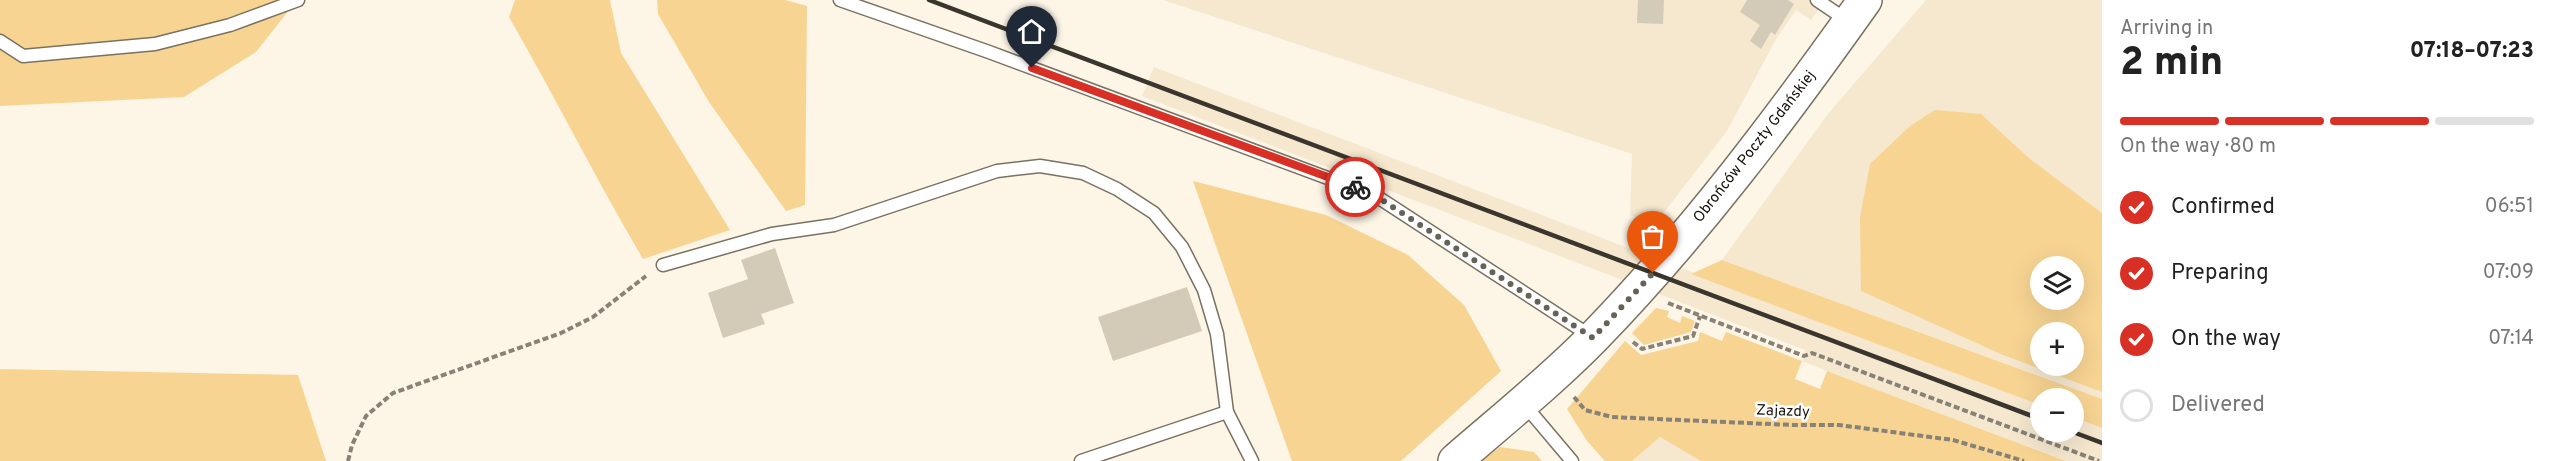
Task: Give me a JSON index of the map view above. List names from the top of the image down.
{
  "streets": {
    "main road": ["Obrońców Poczty Gdańskiej"],
    "path": ["Zajazdy"]
  },
  "crossings": [
    ["Obrońców Poczty Gdańskiej", "Zajazdy"]
  ],
  "page": {
    "heading": ["2 min", "Arriving in", "07:18–07:23"],
    "bar": "On the way · 80 m",
    "list": [
      ["Confirmed", "06:51"],
      ["Preparing", "07:09"],
      ["On the way", "07:14"],
      "Delivered"
    ],
    "map_buttons": ["+", "−"]
  }
}
